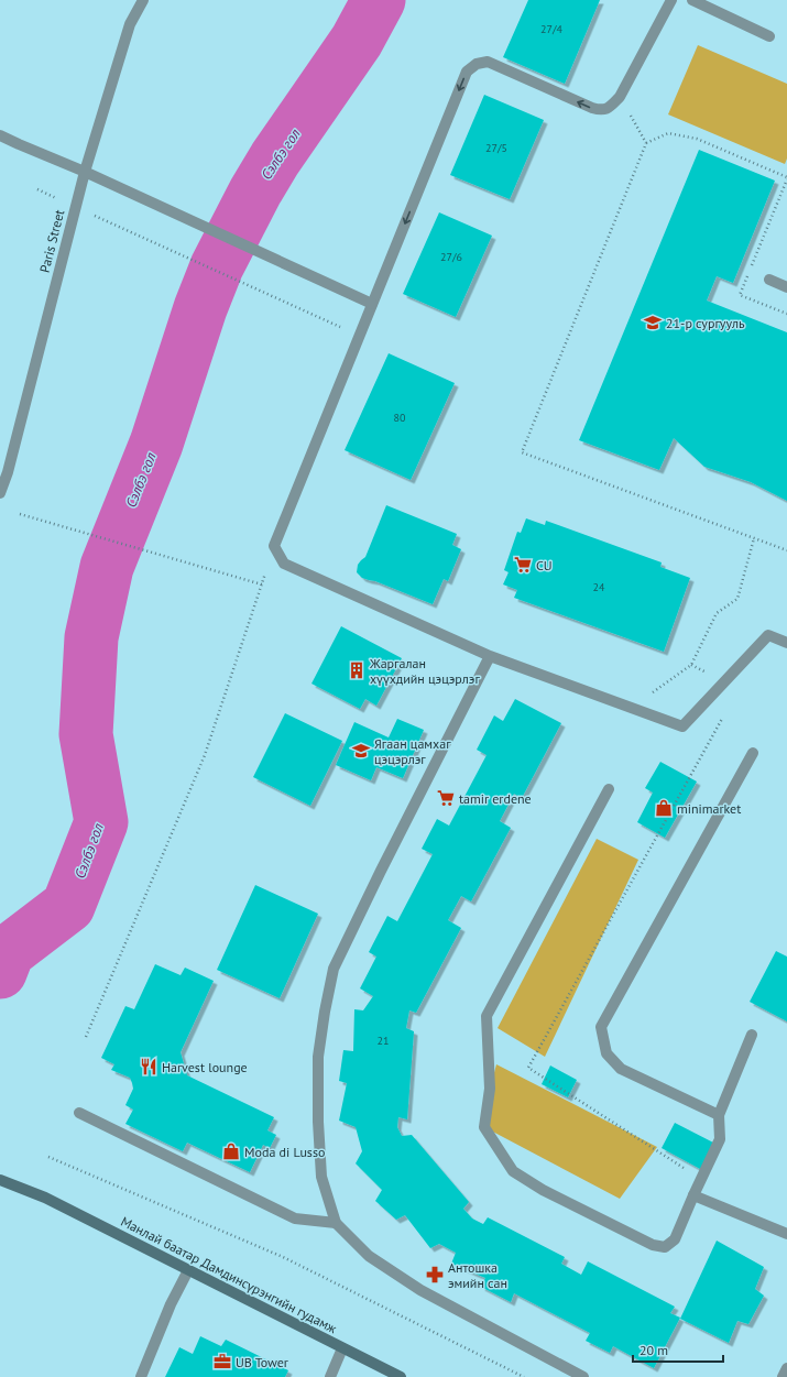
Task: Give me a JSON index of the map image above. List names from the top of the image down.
{
  "streets": {
    "main road": ["Манлай баатар Дамдинсүрэнгийн гудамж"],
    "street": ["Paris Street"]
  },
  "water": ["Сэлбэ гол"],
  "places": {
    "school or university": ["21-р сургууль", "Ягаан цамхаг цэцэрлэг"],
    "supermarket": ["CU", "tamir erdene"],
    "building": ["Жаргалан хүүхдийн цэцэрлэг"],
    "shop": ["minimarket", "Moda di Lusso"],
    "restaurant": ["Harvest lounge"],
    "pharmacy": ["Антошка эмийн сан"],
    "office": ["UB Tower"]
  },
  "house_numbers": [
    "27/4",
    "27/5",
    "27/6",
    "80",
    "24",
    "21"
  ],
  "scale_bar": "20 m"
}
